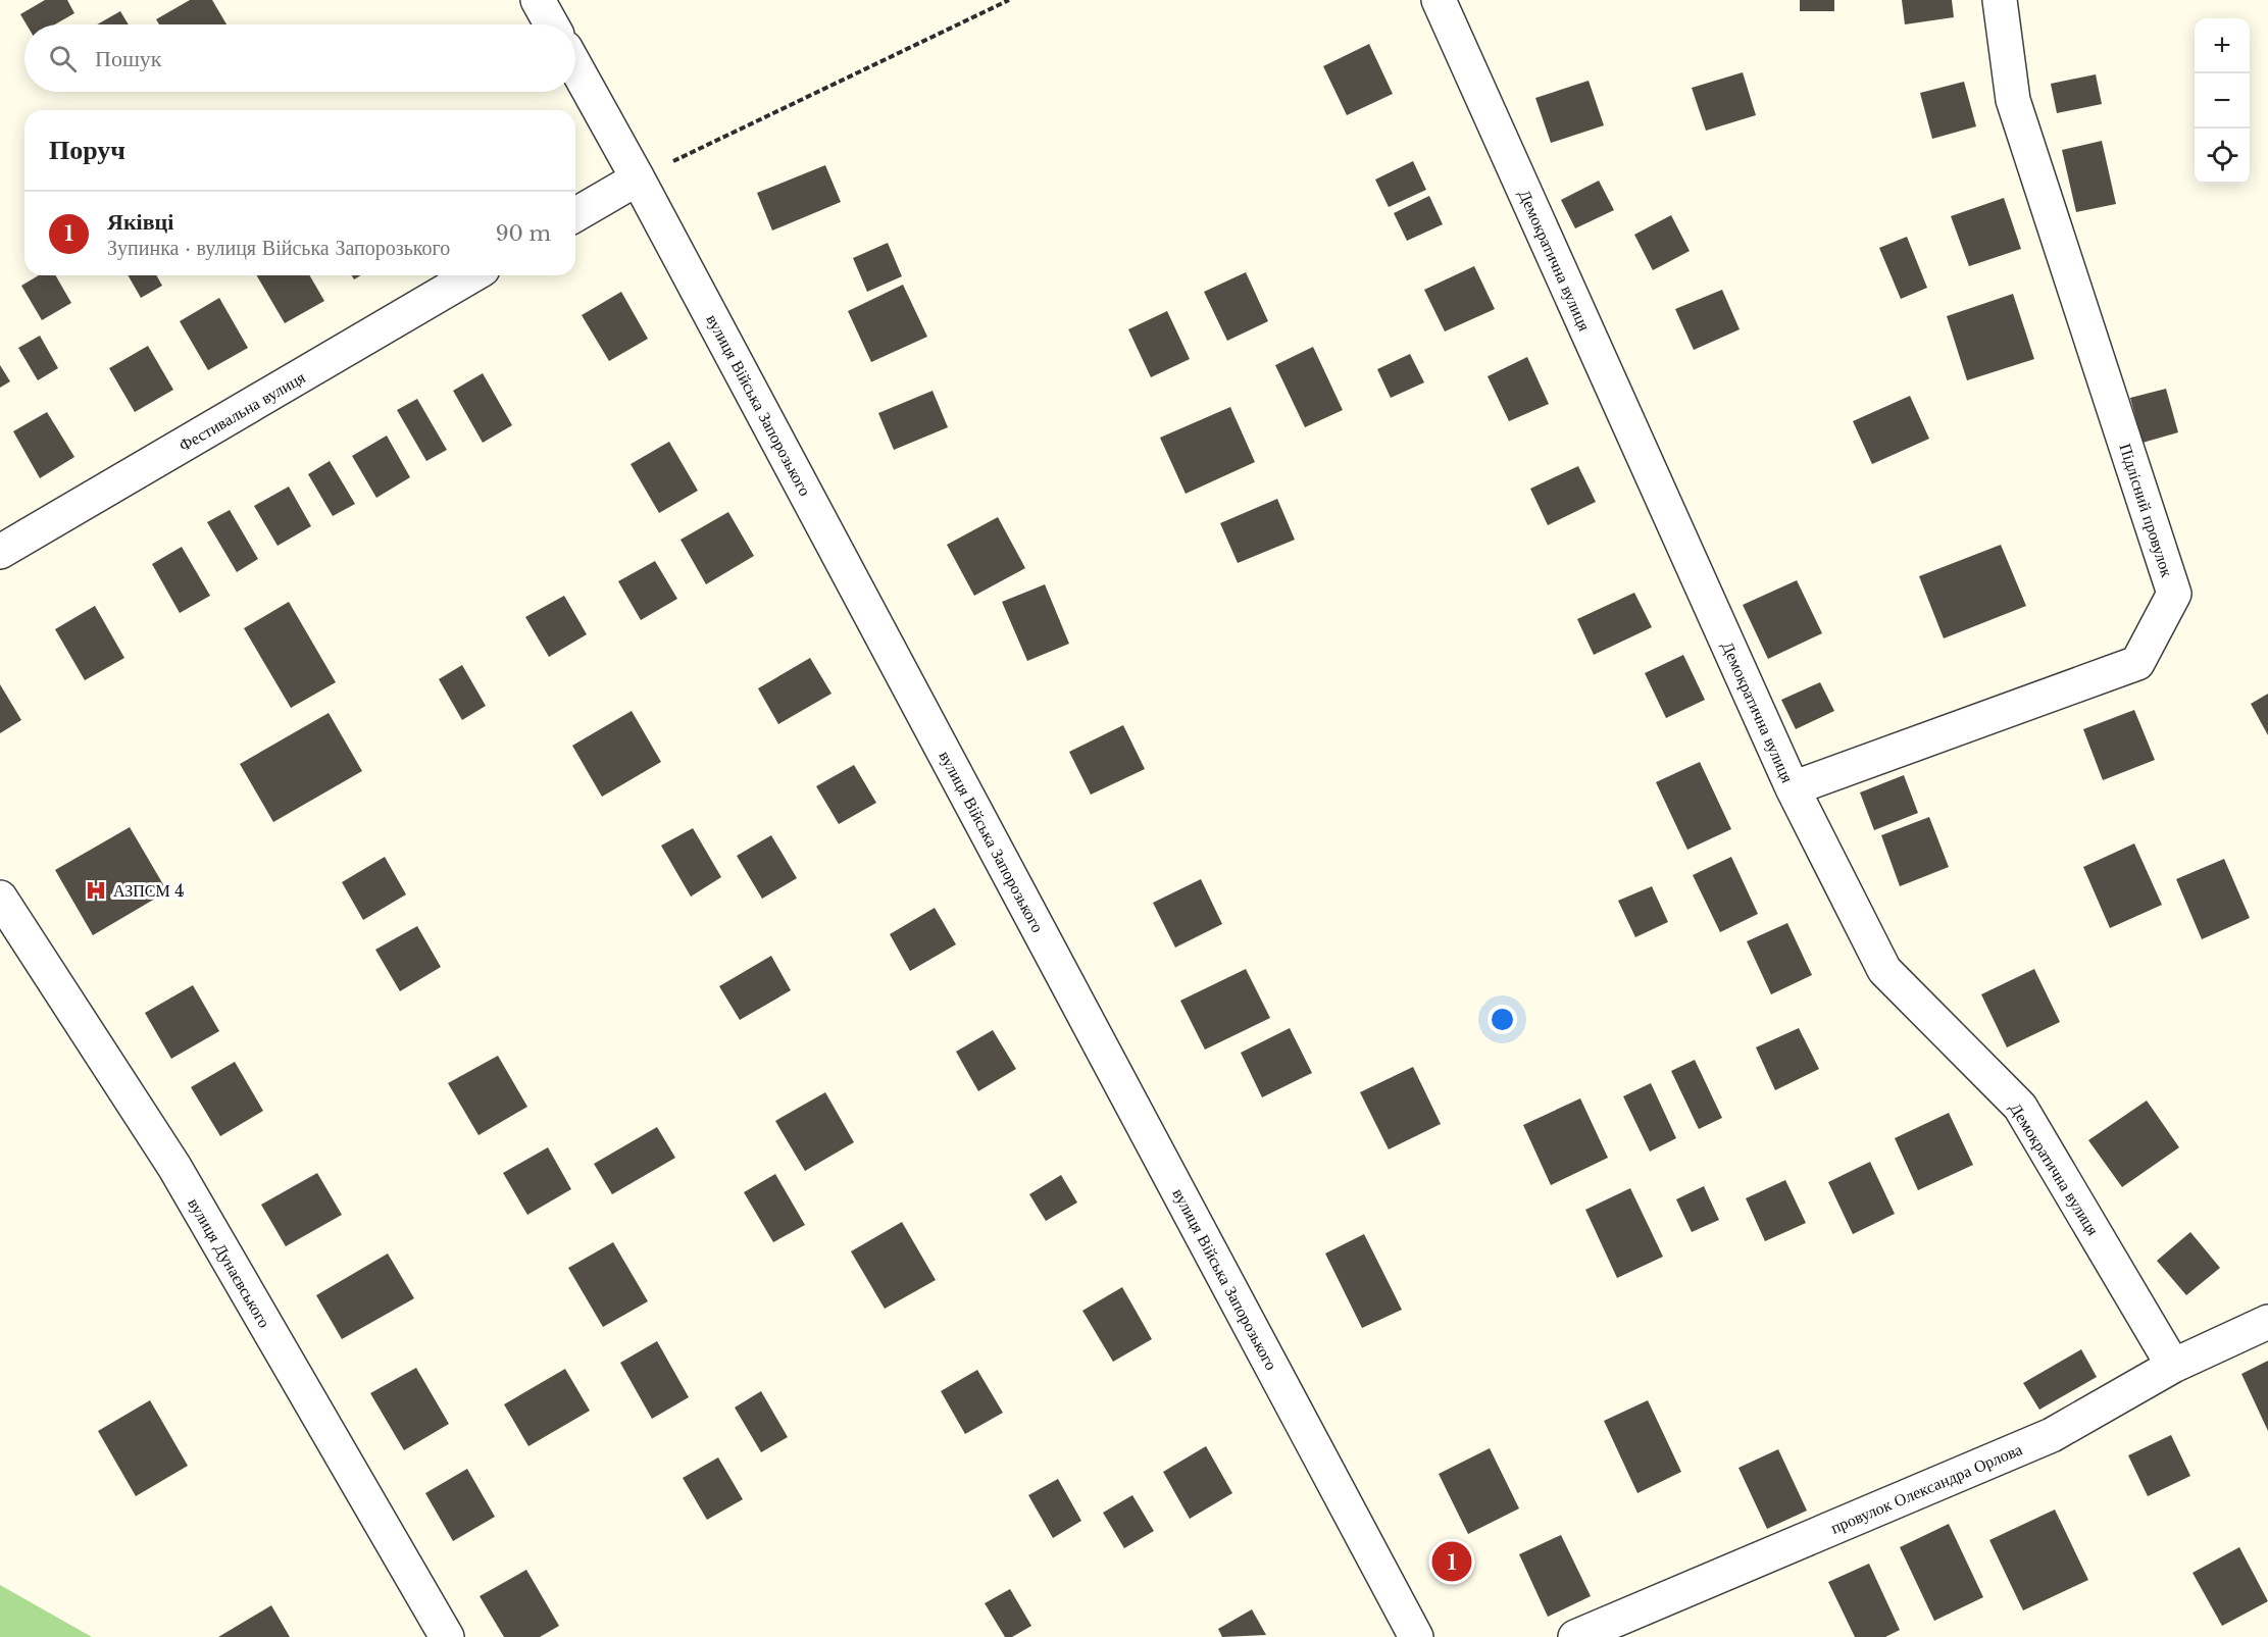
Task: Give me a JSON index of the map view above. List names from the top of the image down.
{
  "streets": {
    "street": [
      "Демократична вулиця",
      "вулиця Війська Запорозького",
      "Фестивальна вулиця",
      "Підлісний провулок",
      "вулиця Дунаєвського",
      "провулок Олександра Орлова"
    ]
  },
  "crossings": [
    ["Демократична вулиця", "Підлісний провулок"],
    ["Демократична вулиця", "провулок Олександра Орлова"]
  ],
  "places": {
    "hospital": ["АЗПСМ 4"]
  },
  "page": {
    "map_buttons": ["+", "−"],
    "search": "Пошук",
    "heading": "Поруч",
    "list": [
      {
        "mark": "1",
        "name": "Яківці",
        "note": "Зупинка · вулиця Війська Запорозького",
        "value": "90 m"
      }
    ],
    "pins": "1"
  }
}
